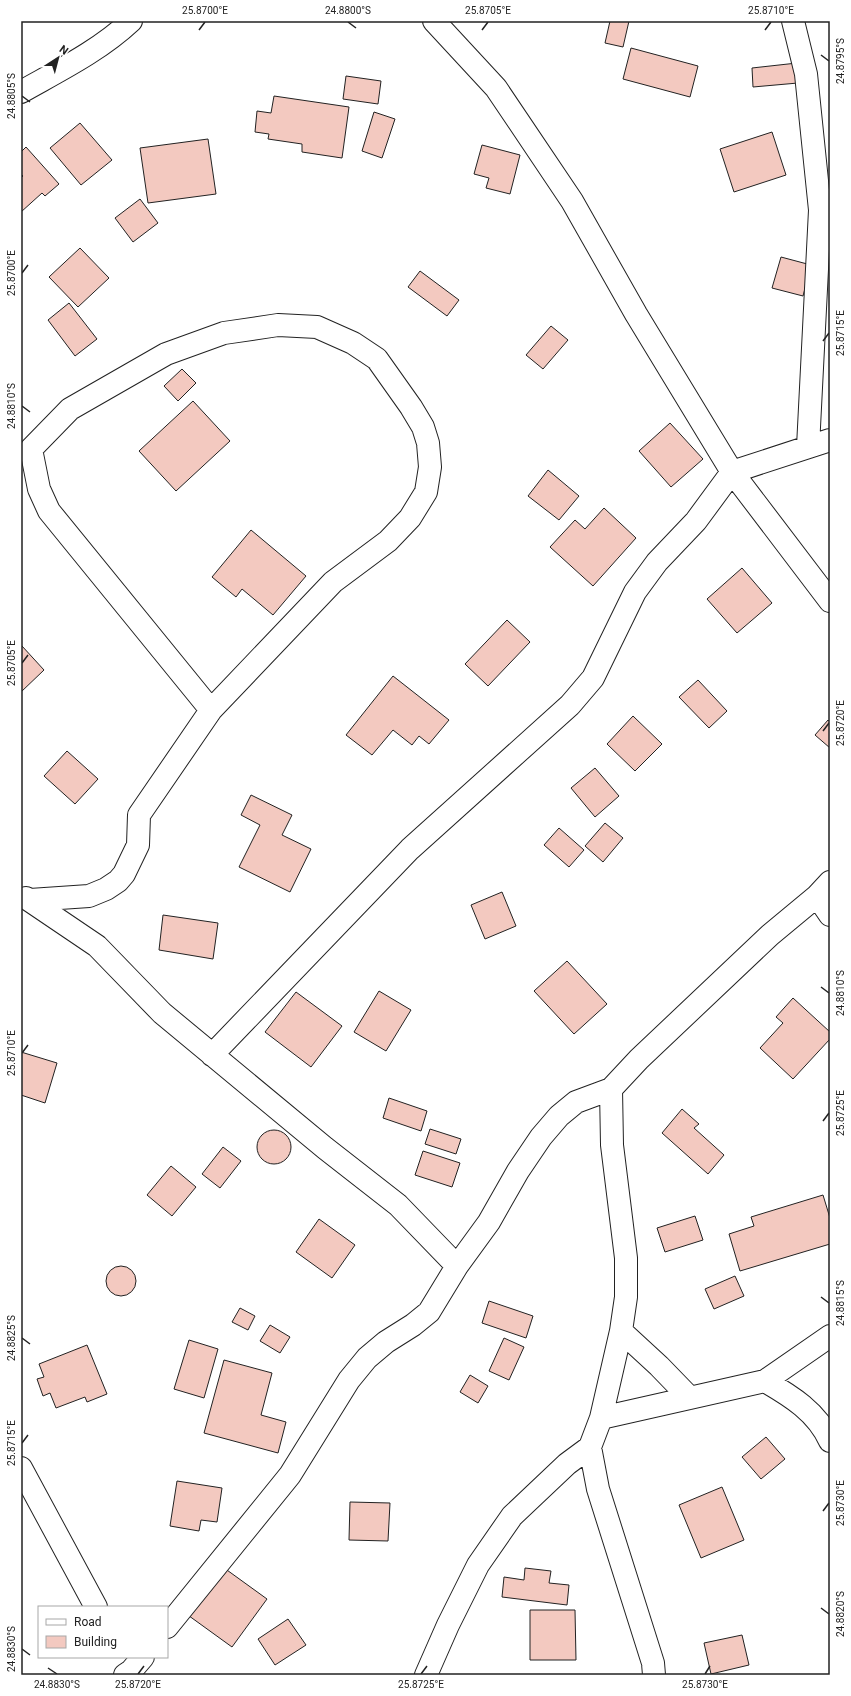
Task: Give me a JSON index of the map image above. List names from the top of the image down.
{
  "legend": ["Road", "Building"],
  "north": "top right",
  "coordinates": [
    "25.8700°E",
    "24.8800°S",
    "25.8705°E",
    "25.8710°E",
    "24.8795°S",
    "24.8805°S",
    "25.8715°E",
    "24.8810°S",
    "25.8720°E",
    "25.8725°E",
    "24.8815°S",
    "24.8825°S",
    "25.8730°E",
    "24.8820°S",
    "24.8830°S"
  ]
}
